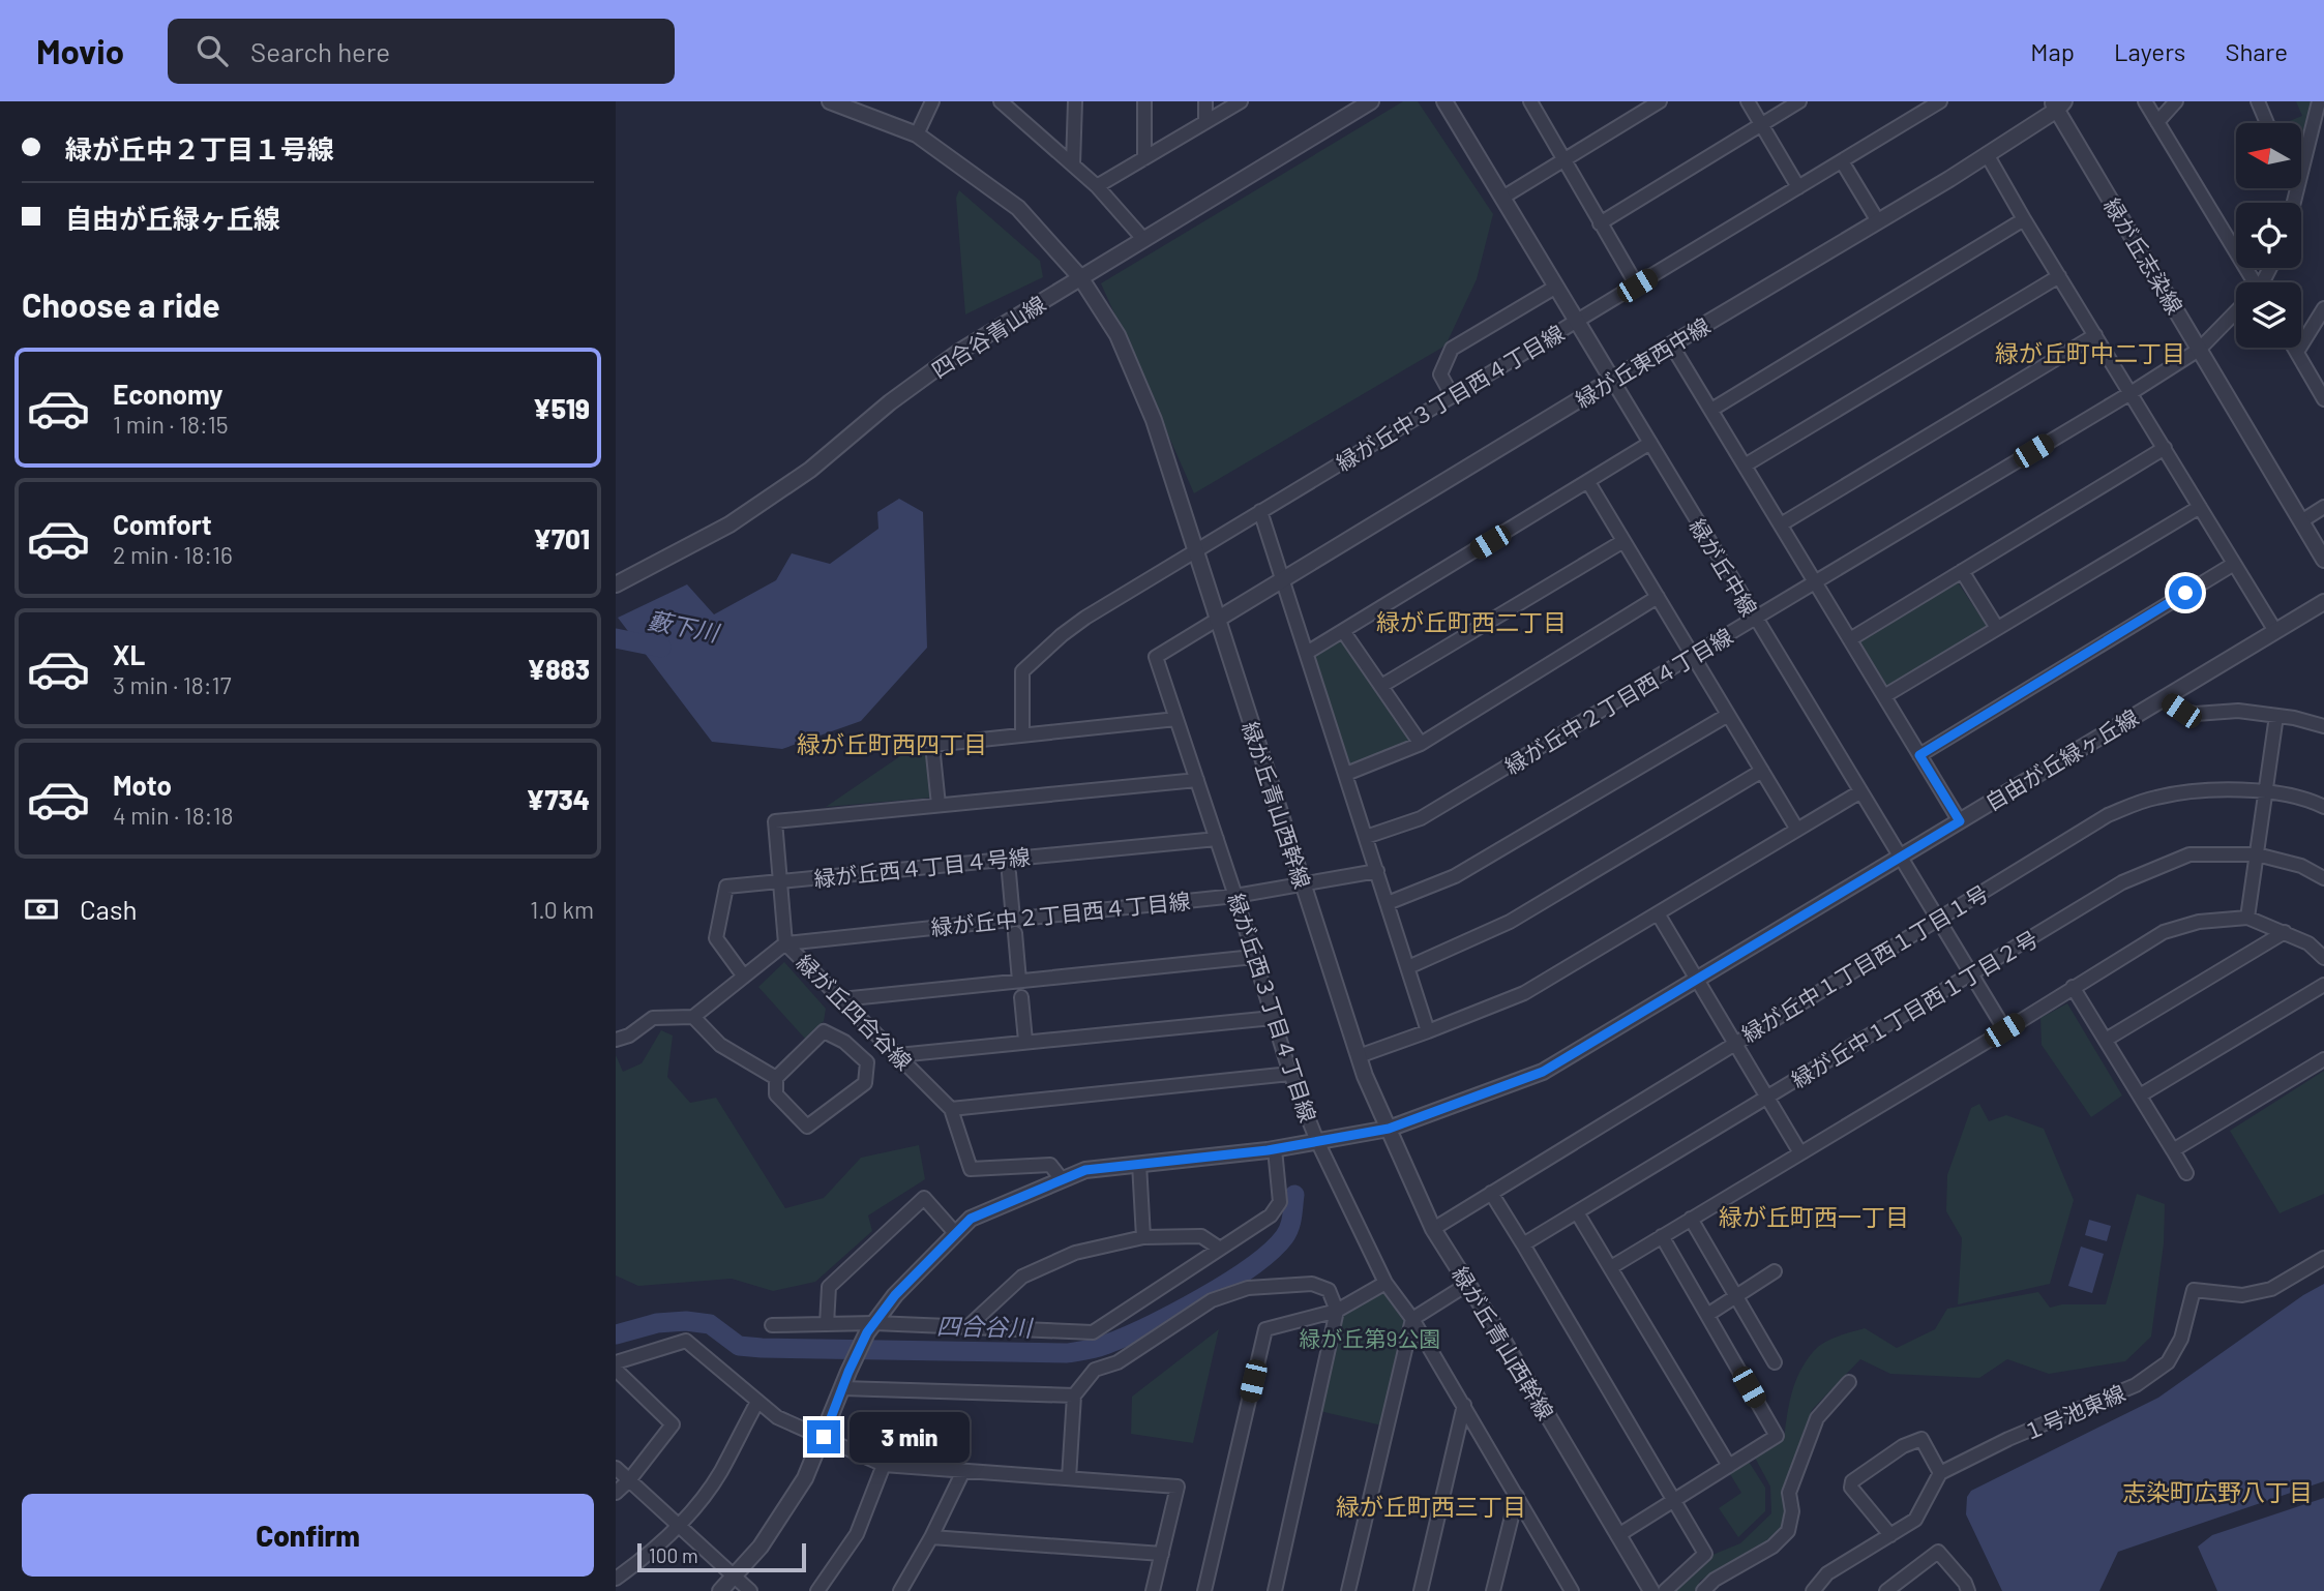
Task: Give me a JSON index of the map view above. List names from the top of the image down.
{
  "streets": {
    "street": [
      "緑が丘志染線",
      "四合谷青山線",
      "緑が丘東西中線",
      "緑が丘中３丁目西４丁目線",
      "緑が丘中線",
      "緑が丘中２丁目西４丁目線",
      "自由が丘緑ヶ丘線",
      "緑が丘青山西幹線",
      "緑が丘西４丁目４号線",
      "緑が丘中１丁目西１丁目１号",
      "緑が丘西３丁目４丁目線",
      "緑が丘中１丁目西１丁目２号",
      "緑が丘四合谷線",
      "１号池東線"
    ]
  },
  "crossings": [
    ["緑が丘志染線", "緑が丘東西中線"],
    ["緑が丘志染線", "緑が丘中２丁目西４丁目線"],
    ["四合谷青山線", "緑が丘青山西幹線"],
    ["緑が丘東西中線", "緑が丘中線"],
    ["緑が丘東西中線", "緑が丘青山西幹線"],
    ["緑が丘東西中線", "緑が丘西３丁目４丁目線"],
    ["緑が丘中３丁目西４丁目線", "緑が丘中線"],
    ["緑が丘中３丁目西４丁目線", "緑が丘青山西幹線"],
    ["緑が丘中線", "緑が丘中２丁目西４丁目線"],
    ["緑が丘中線", "自由が丘緑ヶ丘線"],
    ["緑が丘中線", "緑が丘中１丁目西１丁目１号"],
    ["緑が丘中線", "緑が丘中１丁目西１丁目２号"],
    ["緑が丘中２丁目西４丁目線", "緑が丘青山西幹線"],
    ["緑が丘中２丁目西４丁目線", "緑が丘西３丁目４丁目線"],
    ["緑が丘中２丁目西４丁目線", "緑が丘四合谷線"],
    ["自由が丘緑ヶ丘線", "緑が丘青山西幹線"],
    ["自由が丘緑ヶ丘線", "緑が丘西３丁目４丁目線"],
    ["自由が丘緑ヶ丘線", "緑が丘四合谷線"],
    ["緑が丘青山西幹線", "緑が丘中１丁目西１丁目１号"],
    ["緑が丘青山西幹線", "緑が丘西３丁目４丁目線"],
    ["緑が丘西４丁目４号線", "緑が丘西３丁目４丁目線"],
    ["緑が丘西４丁目４号線", "緑が丘四合谷線"]
  ],
  "districts": [
    "緑が丘町中二丁目",
    "緑が丘町西二丁目",
    "緑が丘町西四丁目",
    "緑が丘町西一丁目",
    "志染町広野八丁目",
    "緑が丘町西三丁目"
  ],
  "water": ["藪下川", "四合谷川"],
  "parks": ["緑が丘第9公園"],
  "scale_bar": "100 m",
  "north": "left",
  "page": {
    "header": "Movio",
    "search": "Search here",
    "nav": ["Map", "Layers", "Share"],
    "banner": ["緑が丘中２丁目１号線", "自由が丘緑ヶ丘線"],
    "heading": "Choose a ride",
    "list": [
      {
        "name": "Economy",
        "note": "1 min · 18:15",
        "value": "¥519"
      },
      {
        "name": "Comfort",
        "note": "2 min · 18:16",
        "value": "¥701"
      },
      {
        "name": "XL",
        "note": "3 min · 18:17",
        "value": "¥883"
      },
      {
        "name": "Moto",
        "note": "4 min · 18:18",
        "value": "¥734"
      }
    ],
    "pay": ["Cash", "1.0 km"],
    "bubble": "3 min",
    "buttons": "Confirm",
    "scale": "100 m"
  }
}
